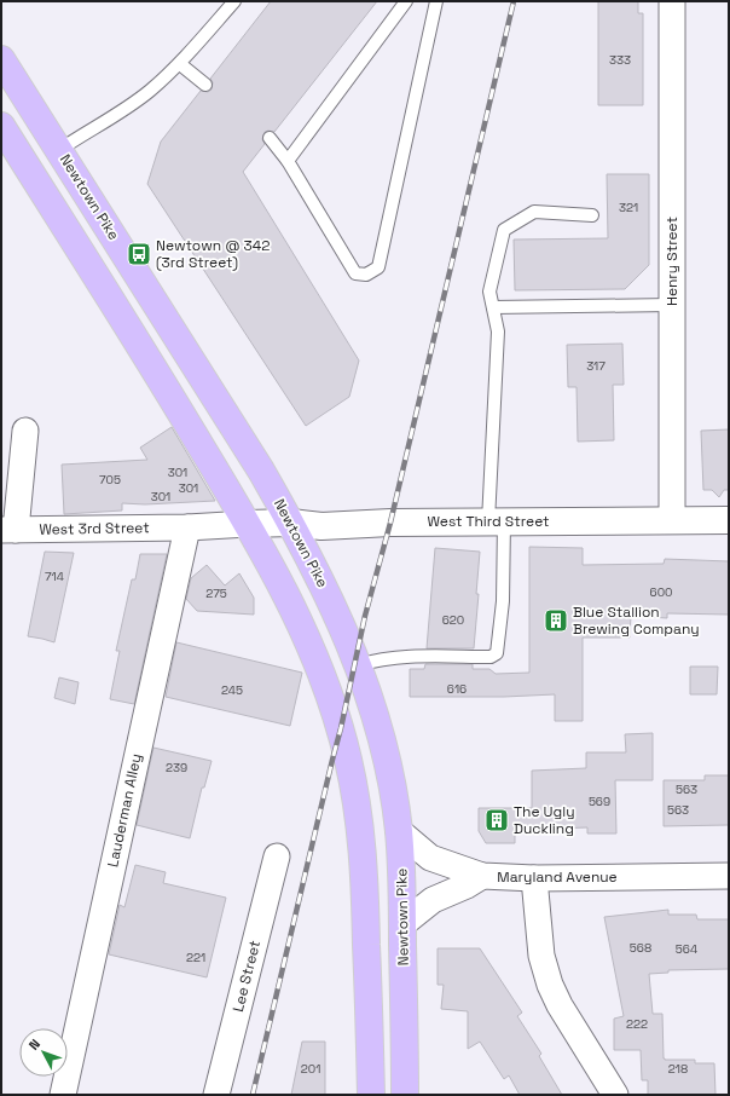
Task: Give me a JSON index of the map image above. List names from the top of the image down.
{
  "streets": {
    "main road": ["Newtown Pike", "West Third Street"],
    "street": [
      "Henry Street",
      "West 3rd Street",
      "Lauderman Alley",
      "Maryland Avenue",
      "Lee Street"
    ]
  },
  "crossings": [
    ["Newtown Pike", "West Third Street"],
    ["Newtown Pike", "Maryland Avenue"],
    ["Henry Street", "West Third Street"],
    ["West Third Street", "West 3rd Street"],
    ["West 3rd Street", "Lauderman Alley"]
  ],
  "places": {
    "bus stop": ["Newtown @ 342 (3rd Street)"],
    "building": ["Blue Stallion Brewing Company", "The Ugly Duckling"]
  },
  "house_numbers": [
    "333",
    "321",
    "317",
    "301",
    "705",
    "301",
    "301",
    "714",
    "600",
    "275",
    "620",
    "616",
    "245",
    "239",
    "563",
    "569",
    "563",
    "568",
    "564",
    "221",
    "222",
    "201",
    "218"
  ],
  "north": "top left"
}
